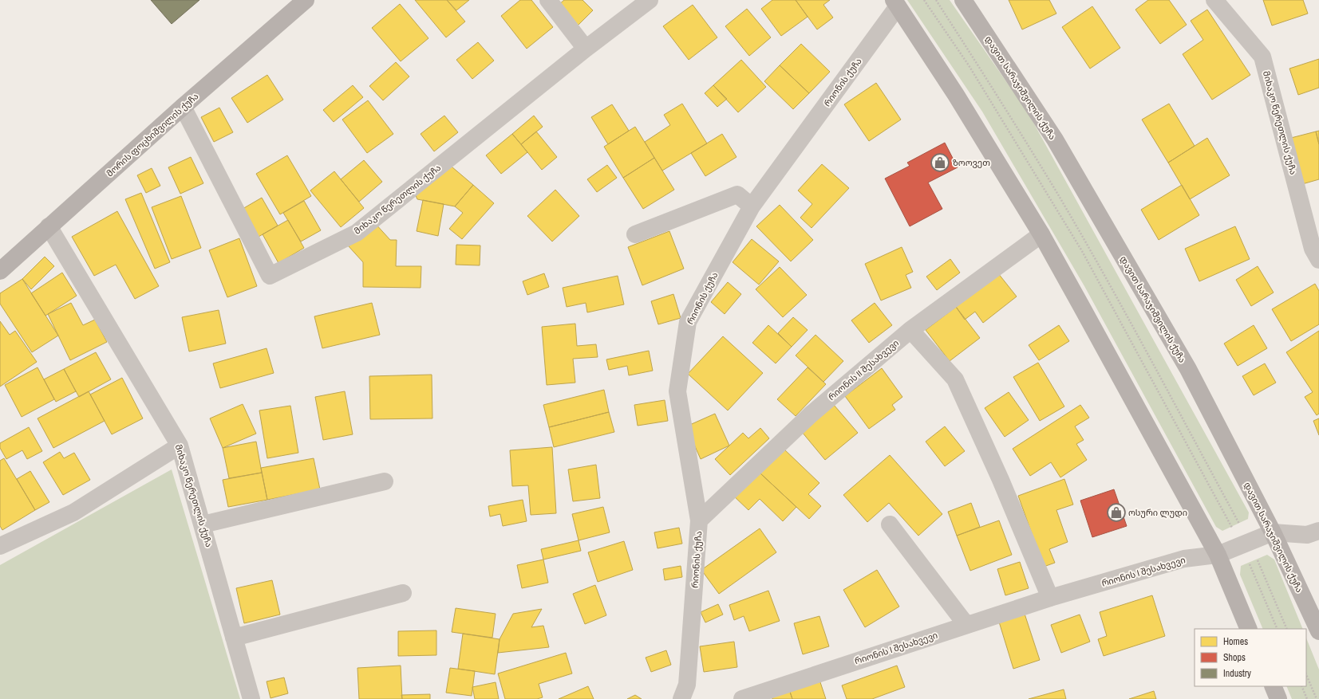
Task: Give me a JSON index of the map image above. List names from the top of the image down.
{
  "streets": {
    "main road": ["დავით სარაჯიშვილის ქუჩა", "მორის ფოცხიშვილის ქუჩა"],
    "street": [
      "რიონის ქუჩა",
      "მიხაკო წერეთლის ქუჩა",
      "რიონის II შესახვევი",
      "რიონის I შესახვევი"
    ]
  },
  "crossings": [
    ["რიონის ქუჩა", "რიონის II შესახვევი"],
    ["დავით სარაჯიშვილის ქუჩა", "რიონის I შესახვევი"],
    ["მიხაკო წერეთლის ქუჩა", "მორის ფოცხიშვილის ქუჩა"]
  ],
  "places": {
    "shop": ["ზოოვეთ", "ოსური ლუდი"]
  },
  "legend": ["Homes", "Shops", "Industry"]
}
